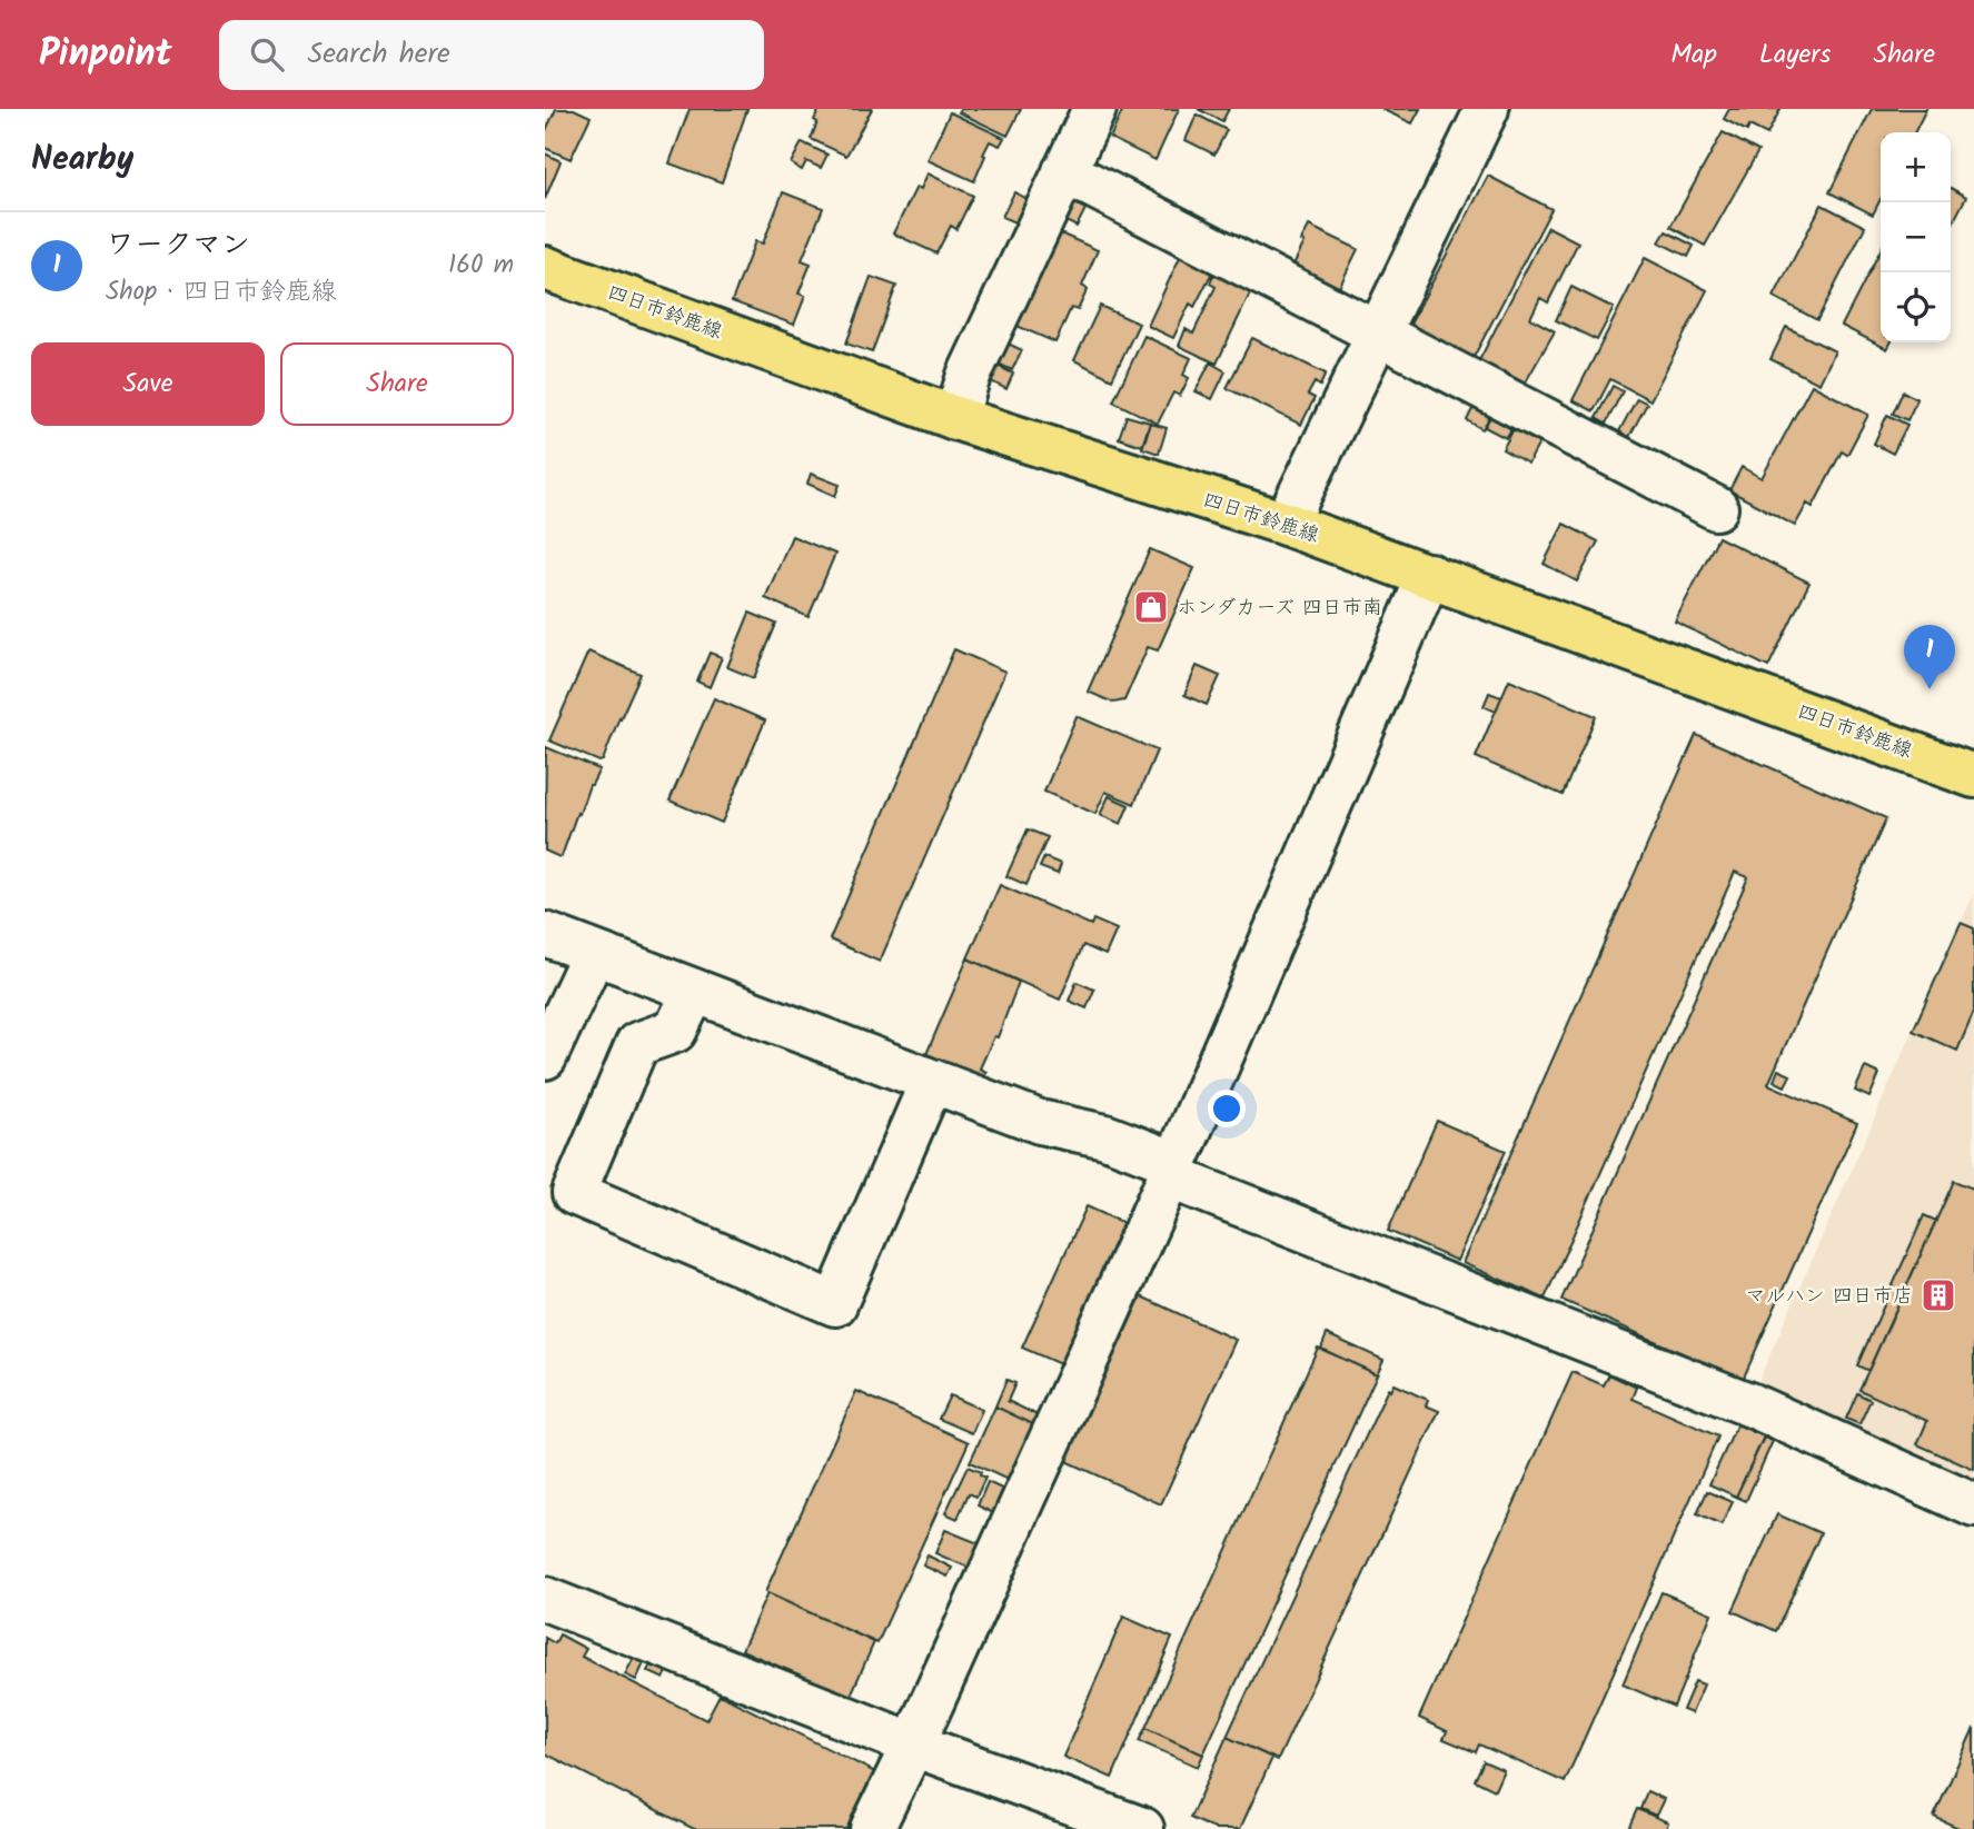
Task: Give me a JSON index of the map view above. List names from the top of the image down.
{
  "streets": {
    "main road": ["四日市鈴鹿線"]
  },
  "places": {
    "shop": ["ホンダカーズ 四日市南"],
    "building": ["マルハン 四日市店"]
  },
  "page": {
    "header": "Pinpoint",
    "search": "Search here",
    "nav": ["Map", "Layers", "Share"],
    "heading": "Nearby",
    "map_buttons": ["+", "−"],
    "list": [
      {
        "mark": "1",
        "name": "ワークマン",
        "note": "Shop · 四日市鈴鹿線",
        "value": "160 m"
      }
    ],
    "buttons": ["Save", "Share"],
    "pins": "1"
  }
}
